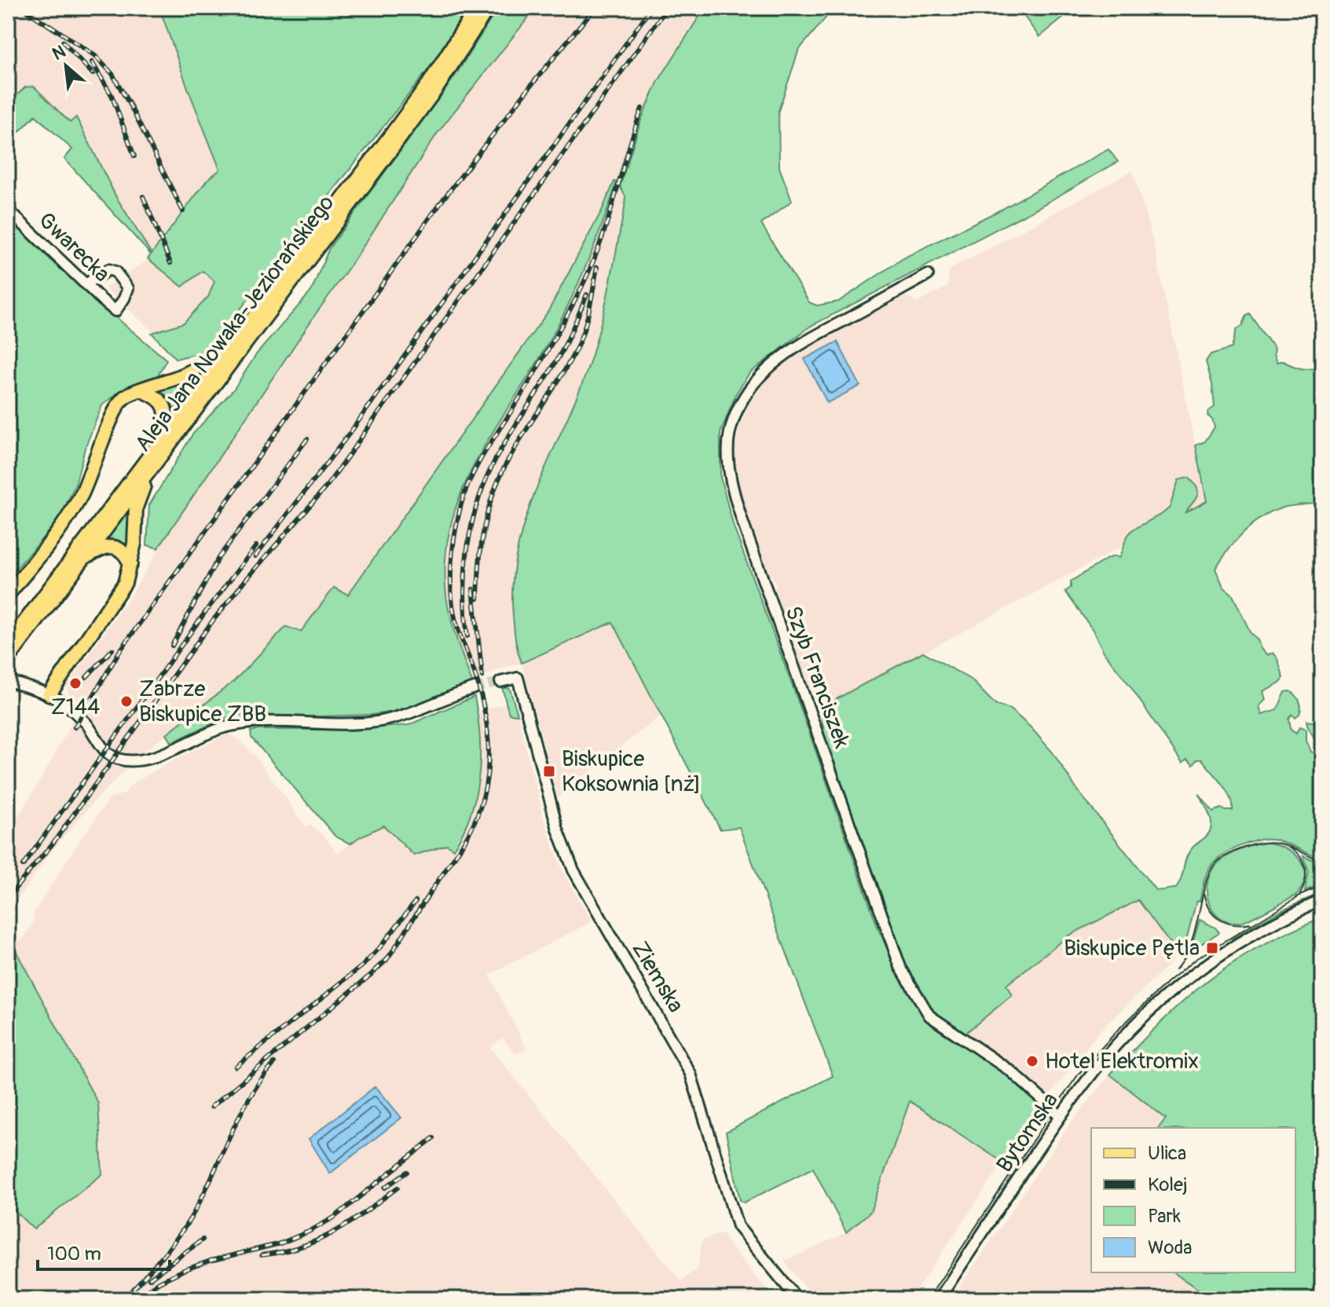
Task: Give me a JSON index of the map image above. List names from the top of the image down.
{
  "streets": {
    "main road": ["Aleja Jana Nowaka-Jeziorańskiego"],
    "street": [
      "Gwarecka",
      "Szyb Franciszek",
      "Ziemska",
      "Bytomska"
    ]
  },
  "crossings": [
    ["Szyb Franciszek", "Bytomska"]
  ],
  "places": {
    "other": ["Z144", "Zabrze Biskupice ZBB", "Hotel Elektromix"],
    "transit": ["Biskupice Koksownia [nż]", "Biskupice Pętla"]
  },
  "legend": [
    "Ulica",
    "Kolej",
    "Park",
    "Woda"
  ],
  "scale_bar": "100 m",
  "north": "top left"
}
